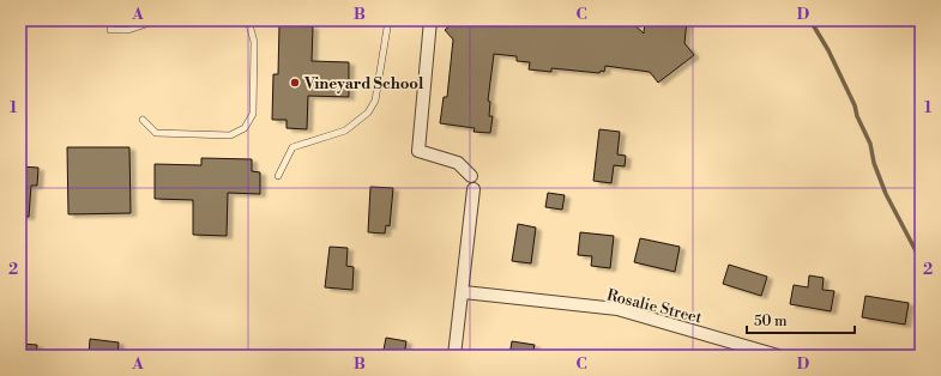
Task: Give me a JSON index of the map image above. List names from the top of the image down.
{
  "streets": {
    "street": ["Rosalie Street"]
  },
  "places": ["Vineyard School"],
  "scale_bar": "50 m",
  "grid": {
    "columns": [
      "A",
      "B",
      "C",
      "D"
    ],
    "rows": ["1", "2"]
  }
}
